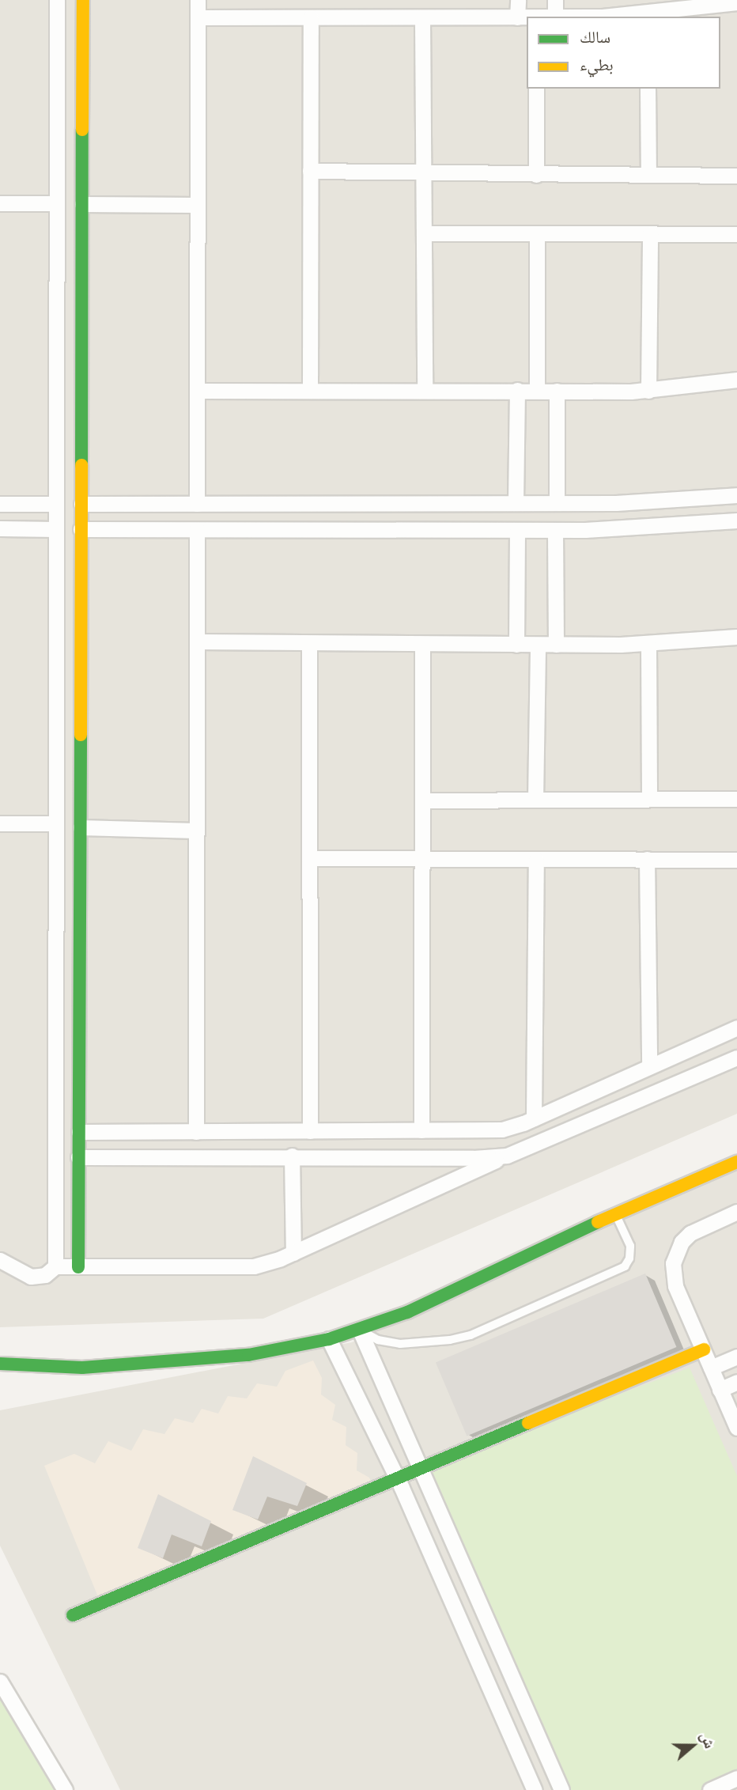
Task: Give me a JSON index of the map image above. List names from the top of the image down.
{
  "legend": ["سالك", "بطيء"],
  "north": "right"
}
